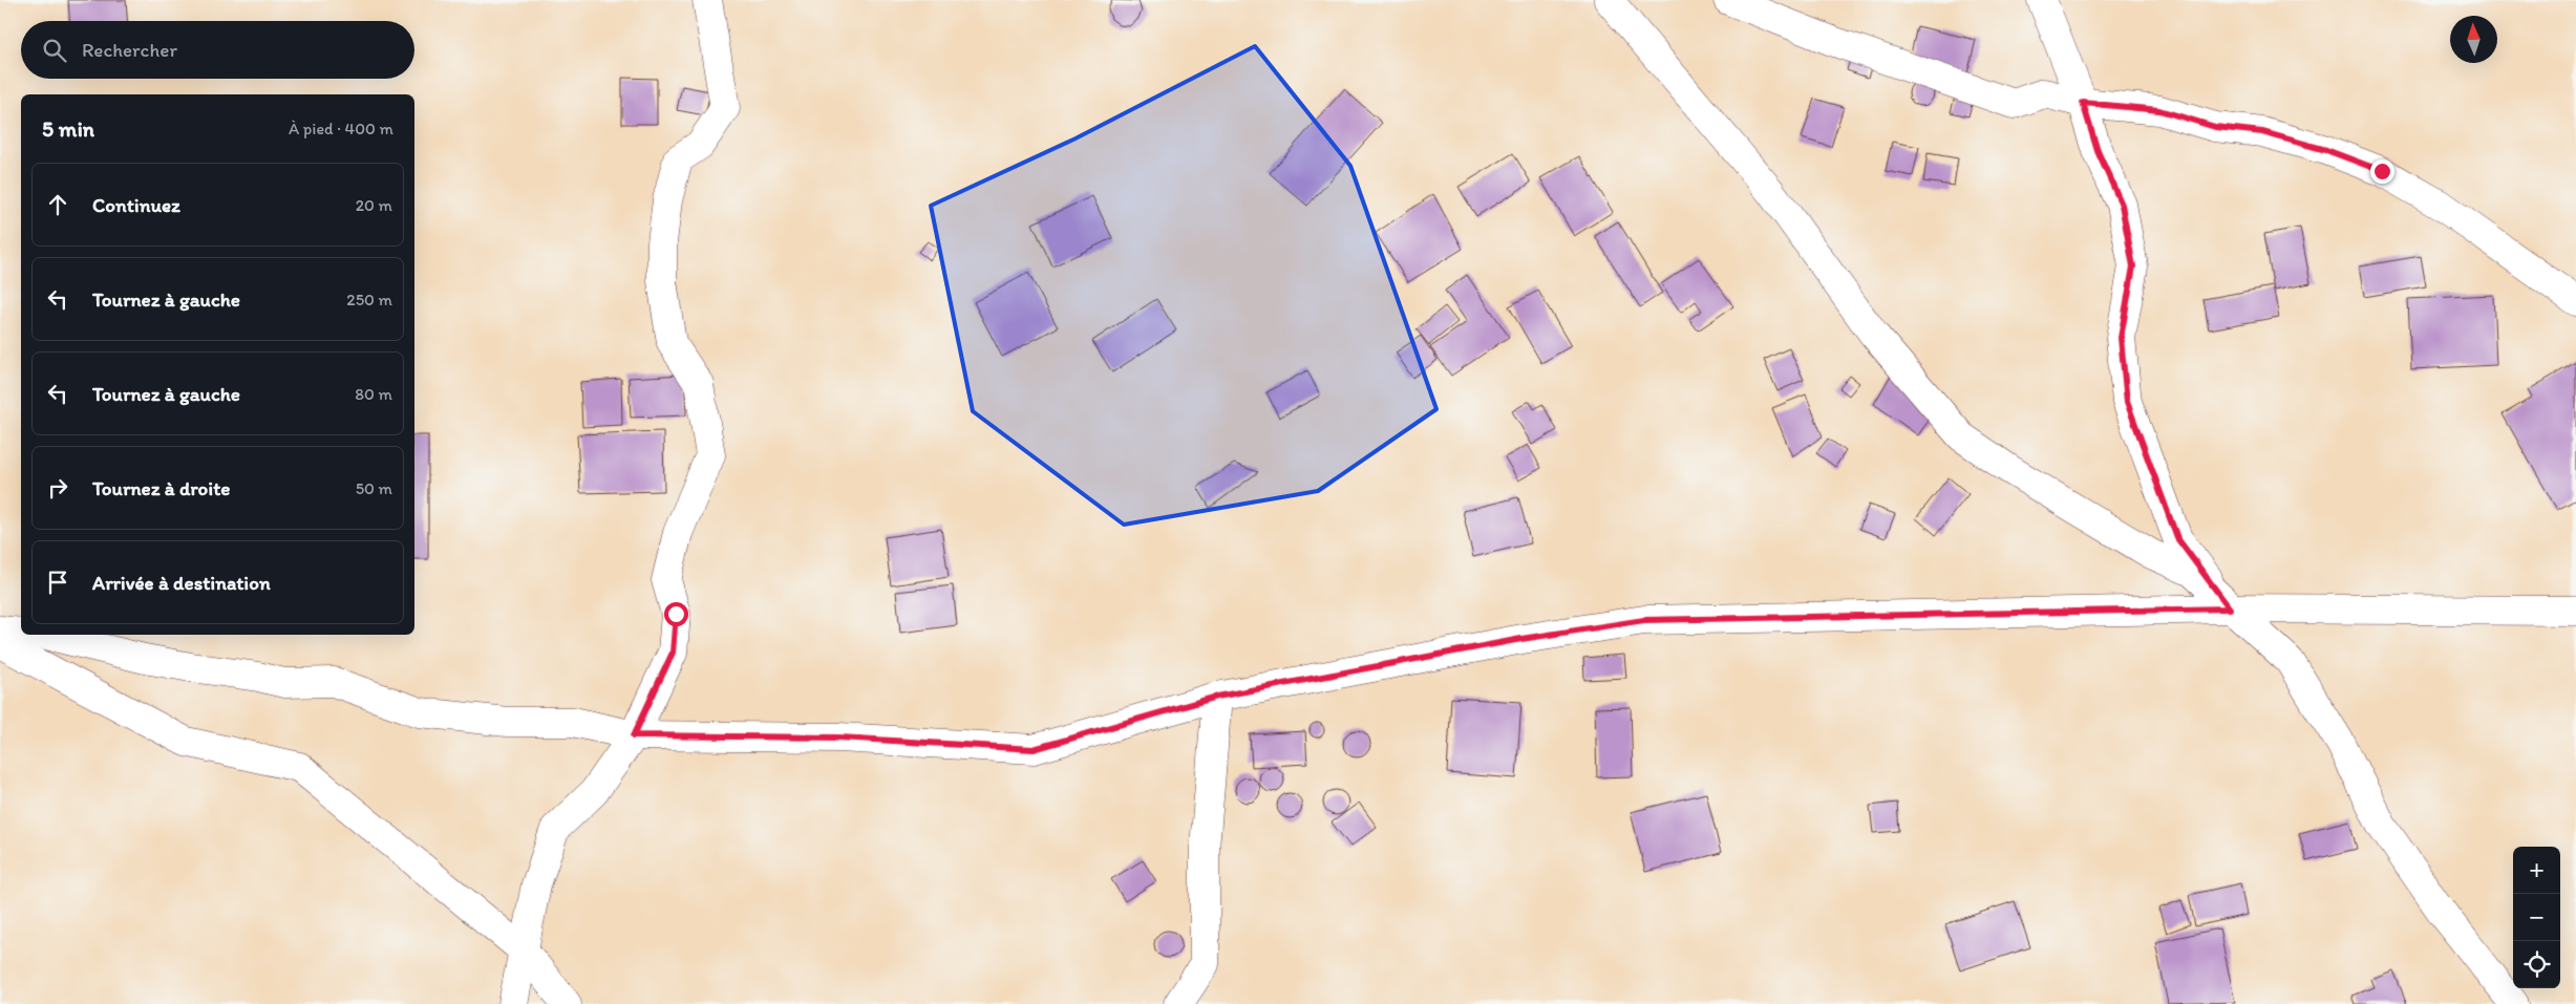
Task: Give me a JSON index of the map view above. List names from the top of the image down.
{
  "north": "top",
  "page": {
    "search": "Rechercher",
    "heading": ["5 min", "À pied · 400 m"],
    "list": [
      ["Continuez", "20 m"],
      ["Tournez à gauche", "250 m"],
      ["Tournez à gauche", "80 m"],
      ["Tournez à droite", "50 m"],
      "Arrivée à destination"
    ],
    "map_buttons": ["+", "−"]
  }
}
